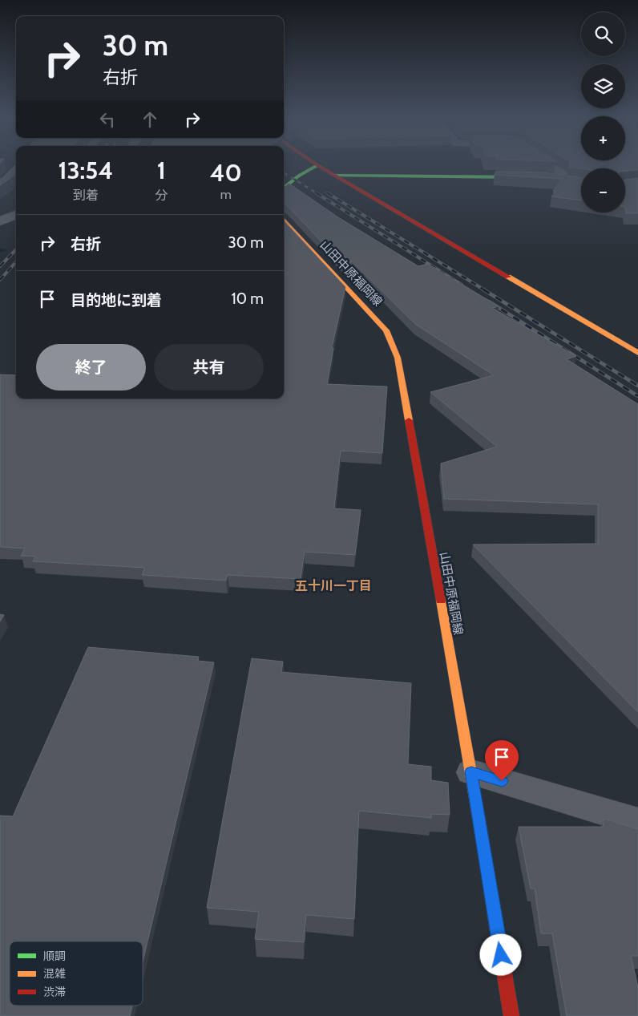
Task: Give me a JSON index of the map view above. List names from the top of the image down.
{
  "streets": {
    "main road": ["山田中原福岡線"]
  },
  "districts": ["五十川一丁目"],
  "legend": ["順調", "混雑", "渋滞"],
  "page": {
    "map_buttons": ["+", "−"],
    "turn": ["30 m", "右折"],
    "eta": [
      "13:54",
      "到着",
      "1",
      "分",
      "40",
      "m"
    ],
    "list": [
      {
        "name": "右折",
        "value": "30 m"
      },
      {
        "name": "目的地に到着",
        "value": "10 m"
      }
    ],
    "buttons": ["終了", "共有"]
  }
}
